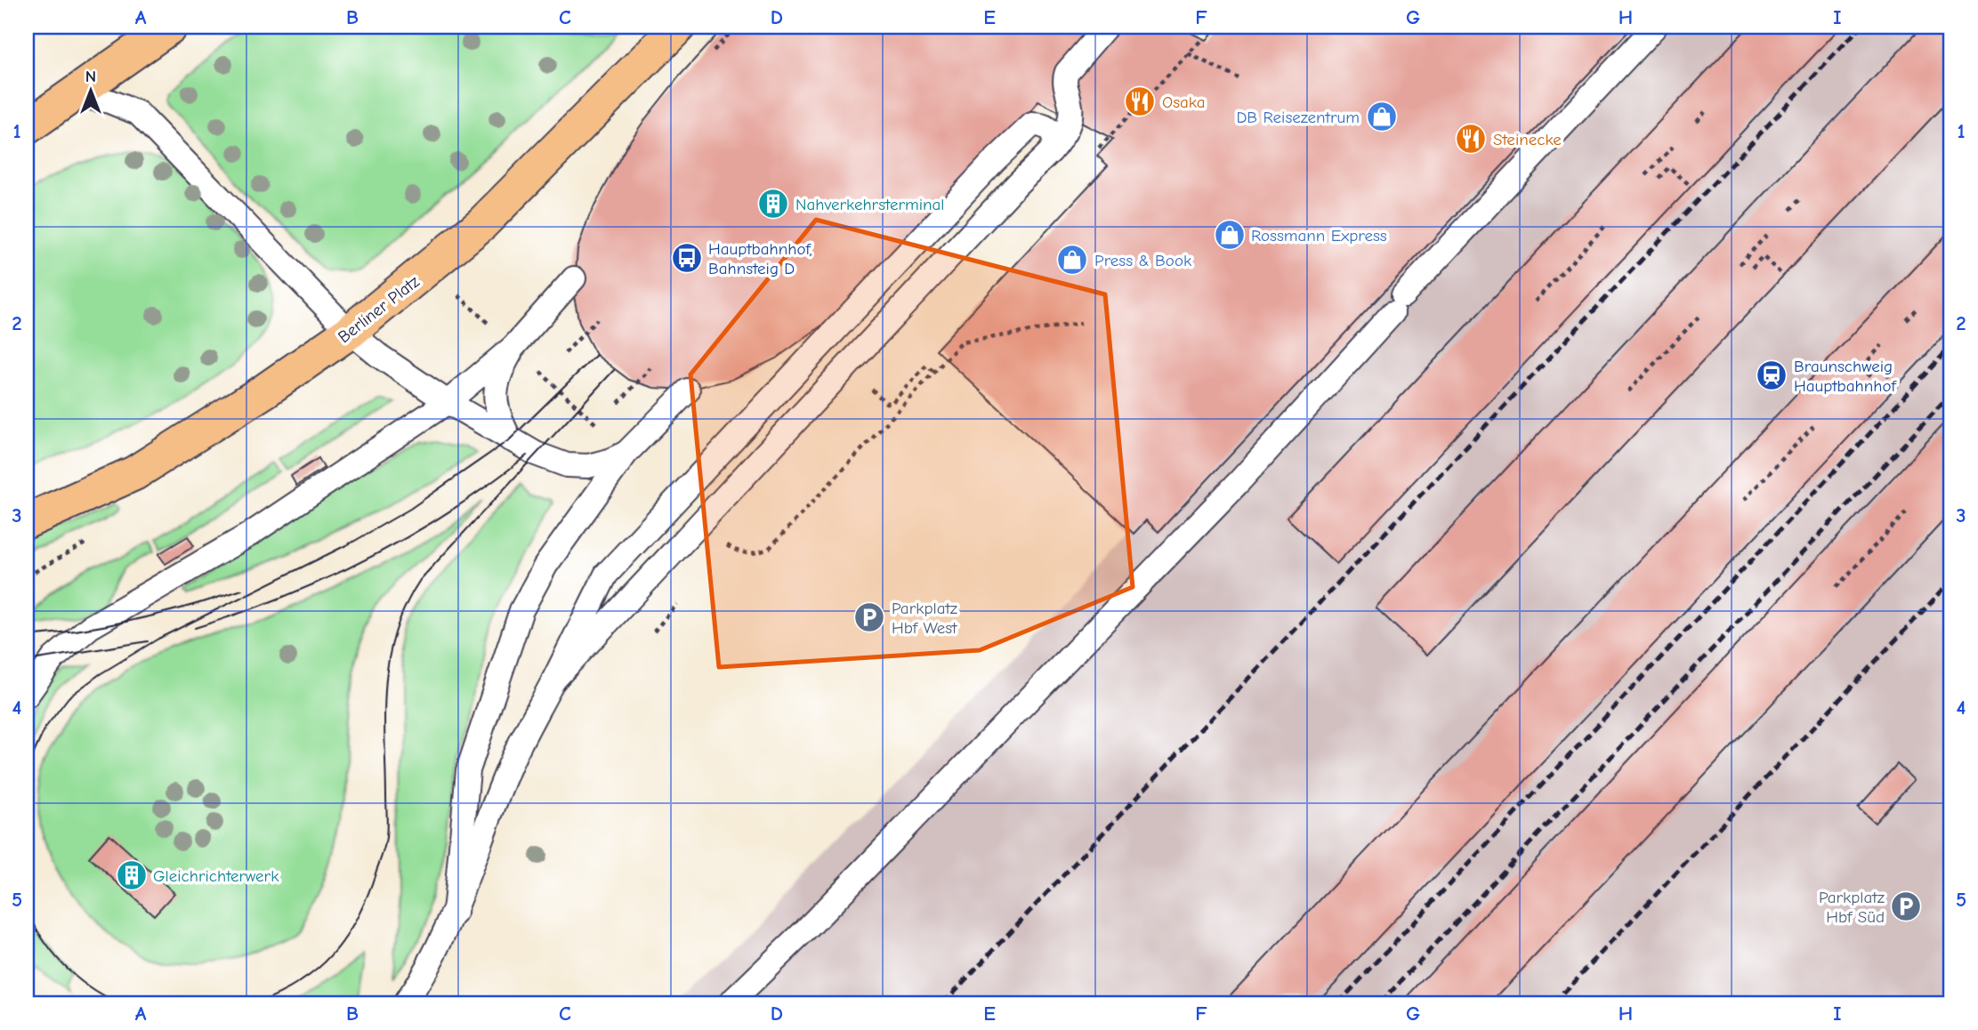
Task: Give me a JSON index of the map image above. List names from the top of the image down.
{
  "streets": {
    "main road": ["Berliner Platz"]
  },
  "places": {
    "restaurant": ["Osaka", "Steinecke"],
    "shop": ["DB Reisezentrum", "Rossmann Express", "Press & Book"],
    "building": ["Nahverkehrsterminal", "Gleichrichterwerk"],
    "bus stop": ["Hauptbahnhof, Bahnsteig D"],
    "station": ["Braunschweig Hauptbahnhof"],
    "parking": ["Parkplatz Hbf West", "Parkplatz Hbf Süd"]
  },
  "north": "top",
  "grid": {
    "columns": [
      "A",
      "B",
      "C",
      "D",
      "E",
      "F",
      "G",
      "H",
      "I"
    ],
    "rows": [
      "1",
      "2",
      "3",
      "4",
      "5"
    ]
  }
}
